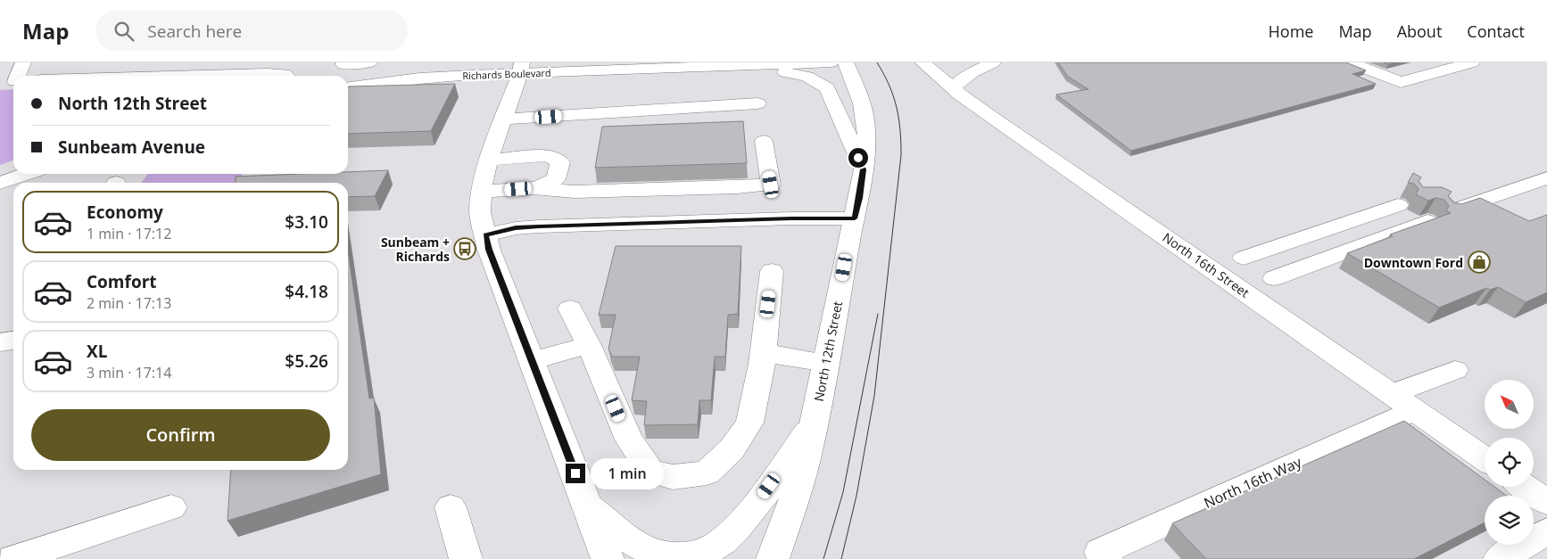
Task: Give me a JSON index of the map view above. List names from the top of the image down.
{
  "streets": {
    "main road": [
      "Richards Boulevard",
      "North 16th Street",
      "North 12th Street",
      "North 16th Way"
    ]
  },
  "crossings": [
    ["North 16th Street", "North 16th Way"]
  ],
  "places": {
    "bus stop": ["Sunbeam + Richards"],
    "shop": ["Downtown Ford"]
  },
  "north": "top left",
  "page": {
    "header": "Map",
    "search": "Search here",
    "nav": [
      "Home",
      "Map",
      "About",
      "Contact"
    ],
    "banner": ["North 12th Street", "Sunbeam Avenue"],
    "list": [
      {
        "name": "Economy",
        "note": "1 min · 17:12",
        "value": "$3.10"
      },
      {
        "name": "Comfort",
        "note": "2 min · 17:13",
        "value": "$4.18"
      },
      {
        "name": "XL",
        "note": "3 min · 17:14",
        "value": "$5.26"
      }
    ],
    "buttons": "Confirm",
    "bubble": "1 min"
  }
}
